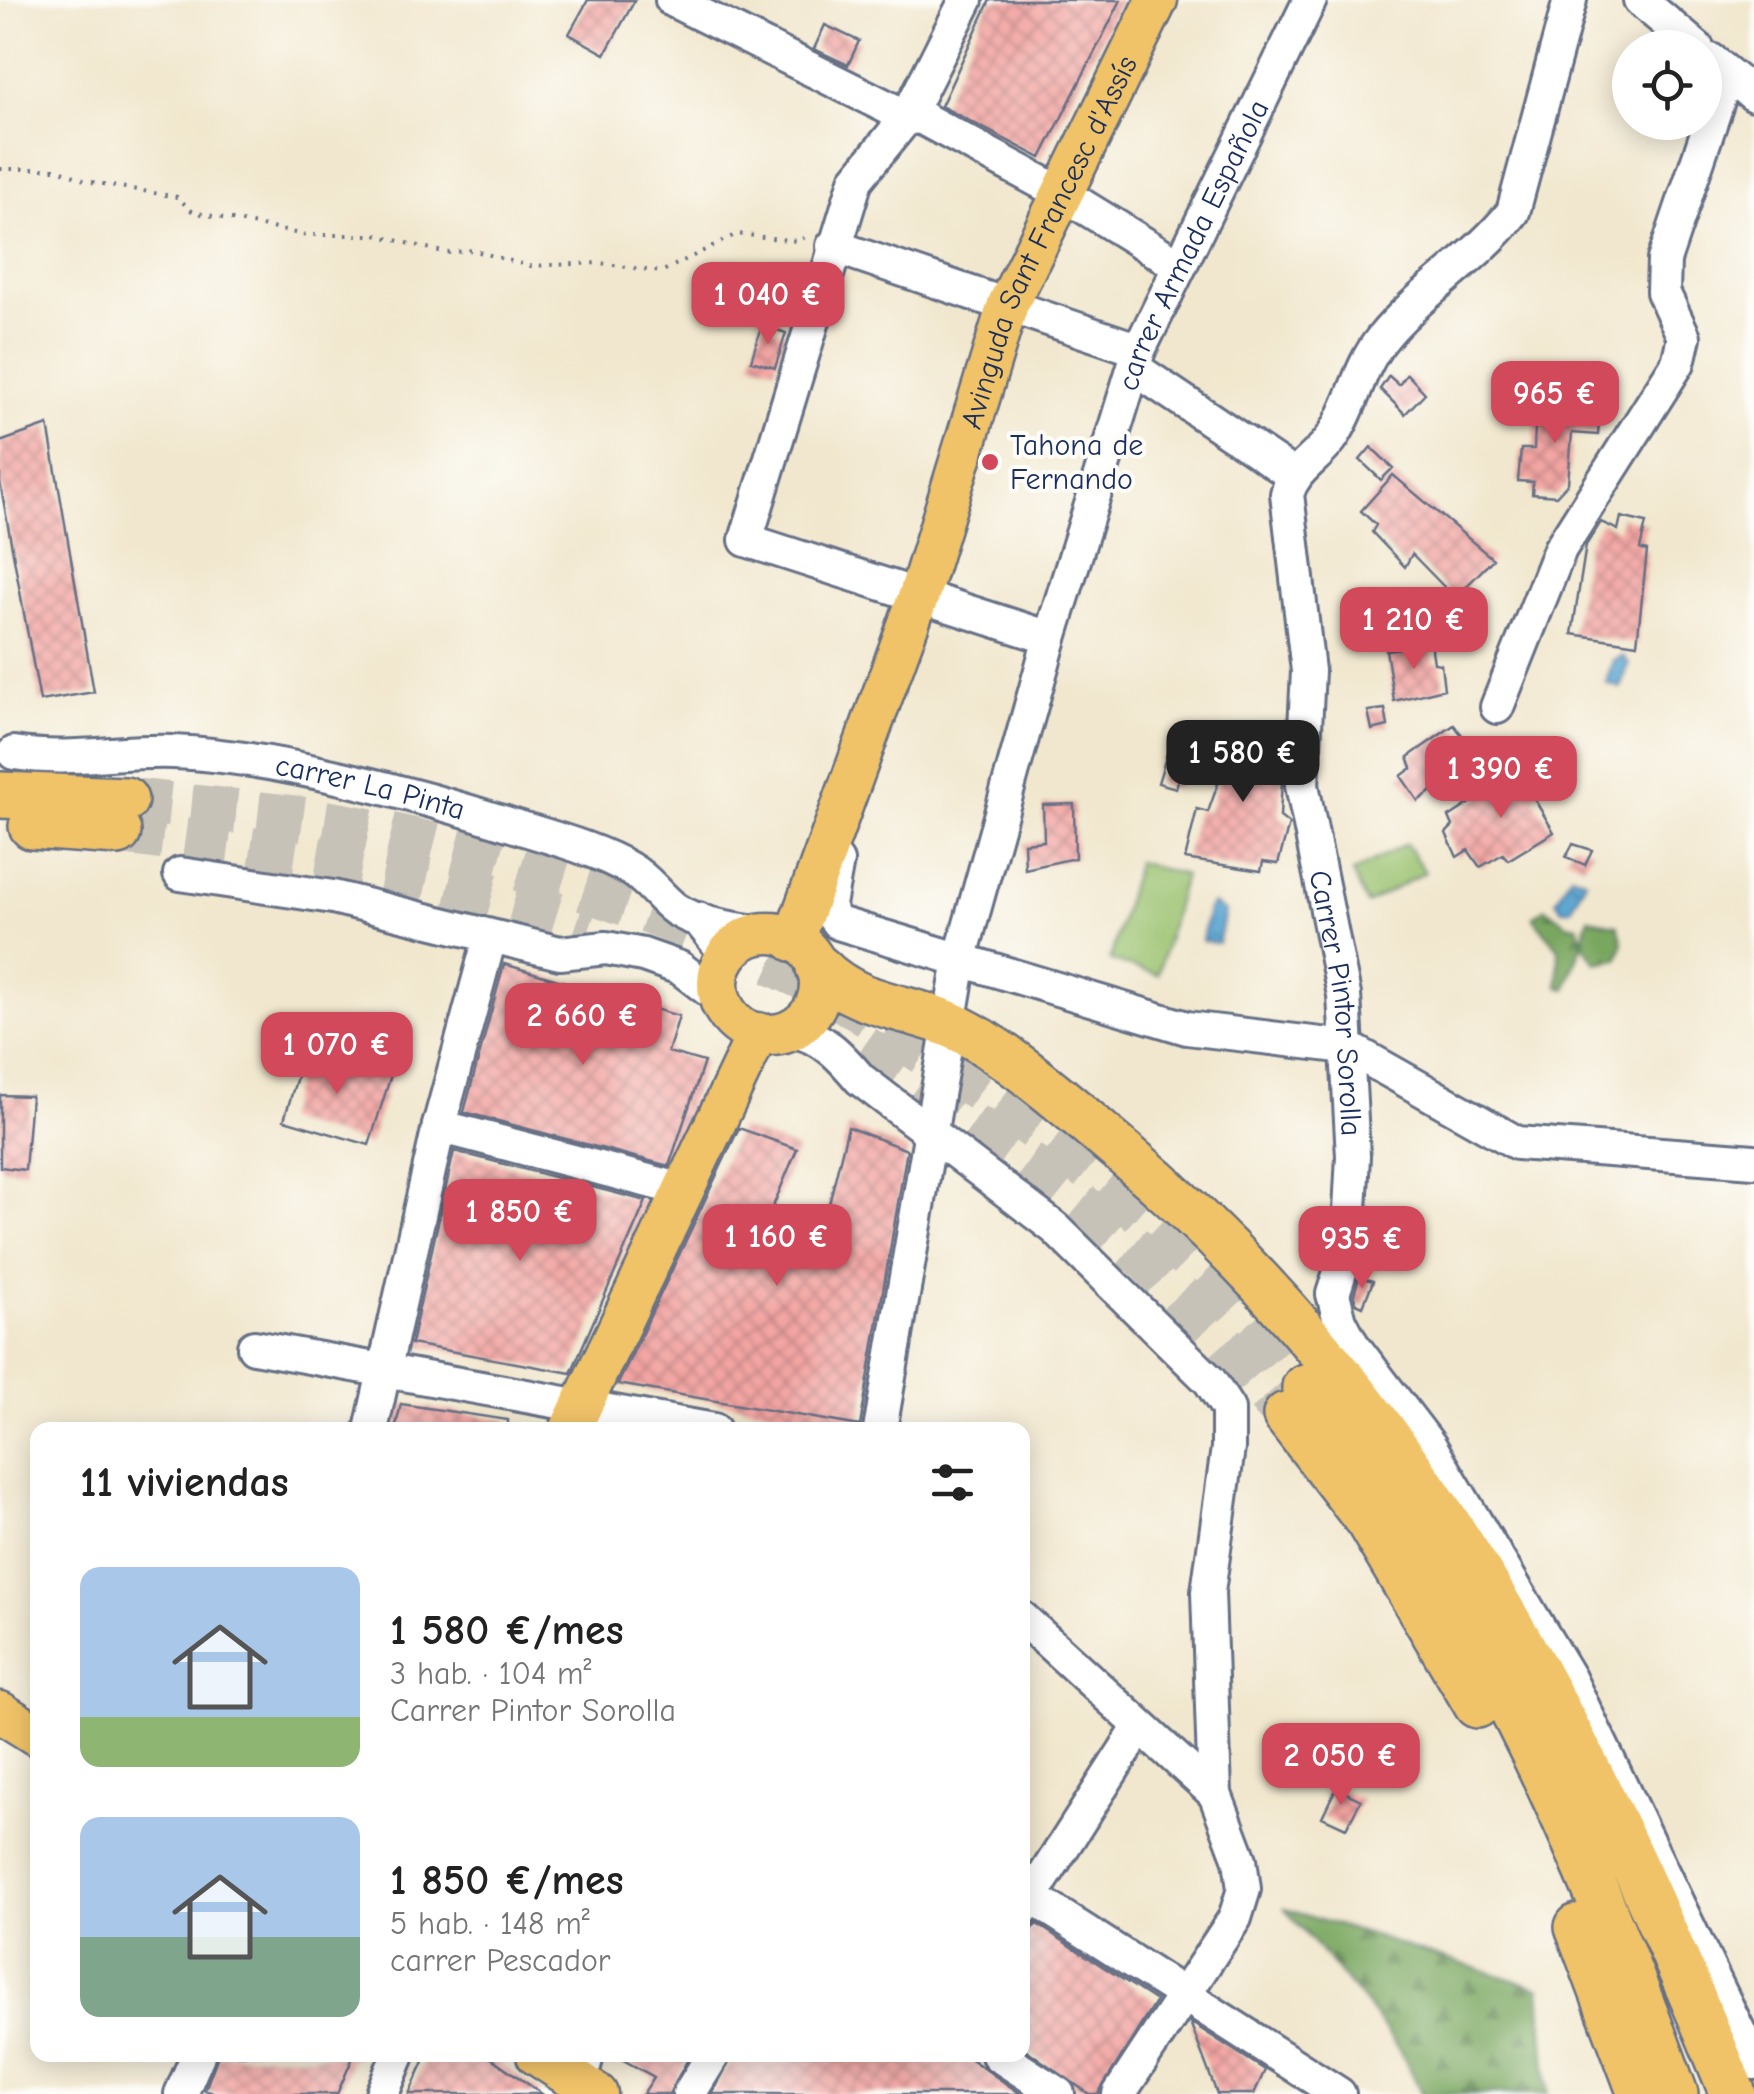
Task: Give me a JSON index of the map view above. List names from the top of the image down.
{
  "streets": {
    "main road": ["Avinguda Sant Francesc d'Assís"],
    "street": ["carrer Armada Española", "carrer La Pinta", "Carrer Pintor Sorolla"]
  },
  "crossings": [
    ["Avinguda Sant Francesc d'Assís", "carrer La Pinta"]
  ],
  "places": ["Tahona de Fernando"],
  "page": {
    "price": [
      "1 040 €",
      "965 €",
      "1 210 €",
      "1 580 €",
      "1 390 €",
      "2 660 €",
      "1 070 €",
      "1 850 €",
      "1 160 €",
      "935 €",
      "2 050 €"
    ],
    "heading": "11 viviendas",
    "list": [
      {
        "name": "1 580 €/mes",
        "note": "3 hab. · 104 m² · Carrer Pintor Sorolla"
      },
      {
        "name": "1 850 €/mes",
        "note": "5 hab. · 148 m² · carrer Pescador"
      }
    ]
  }
}
